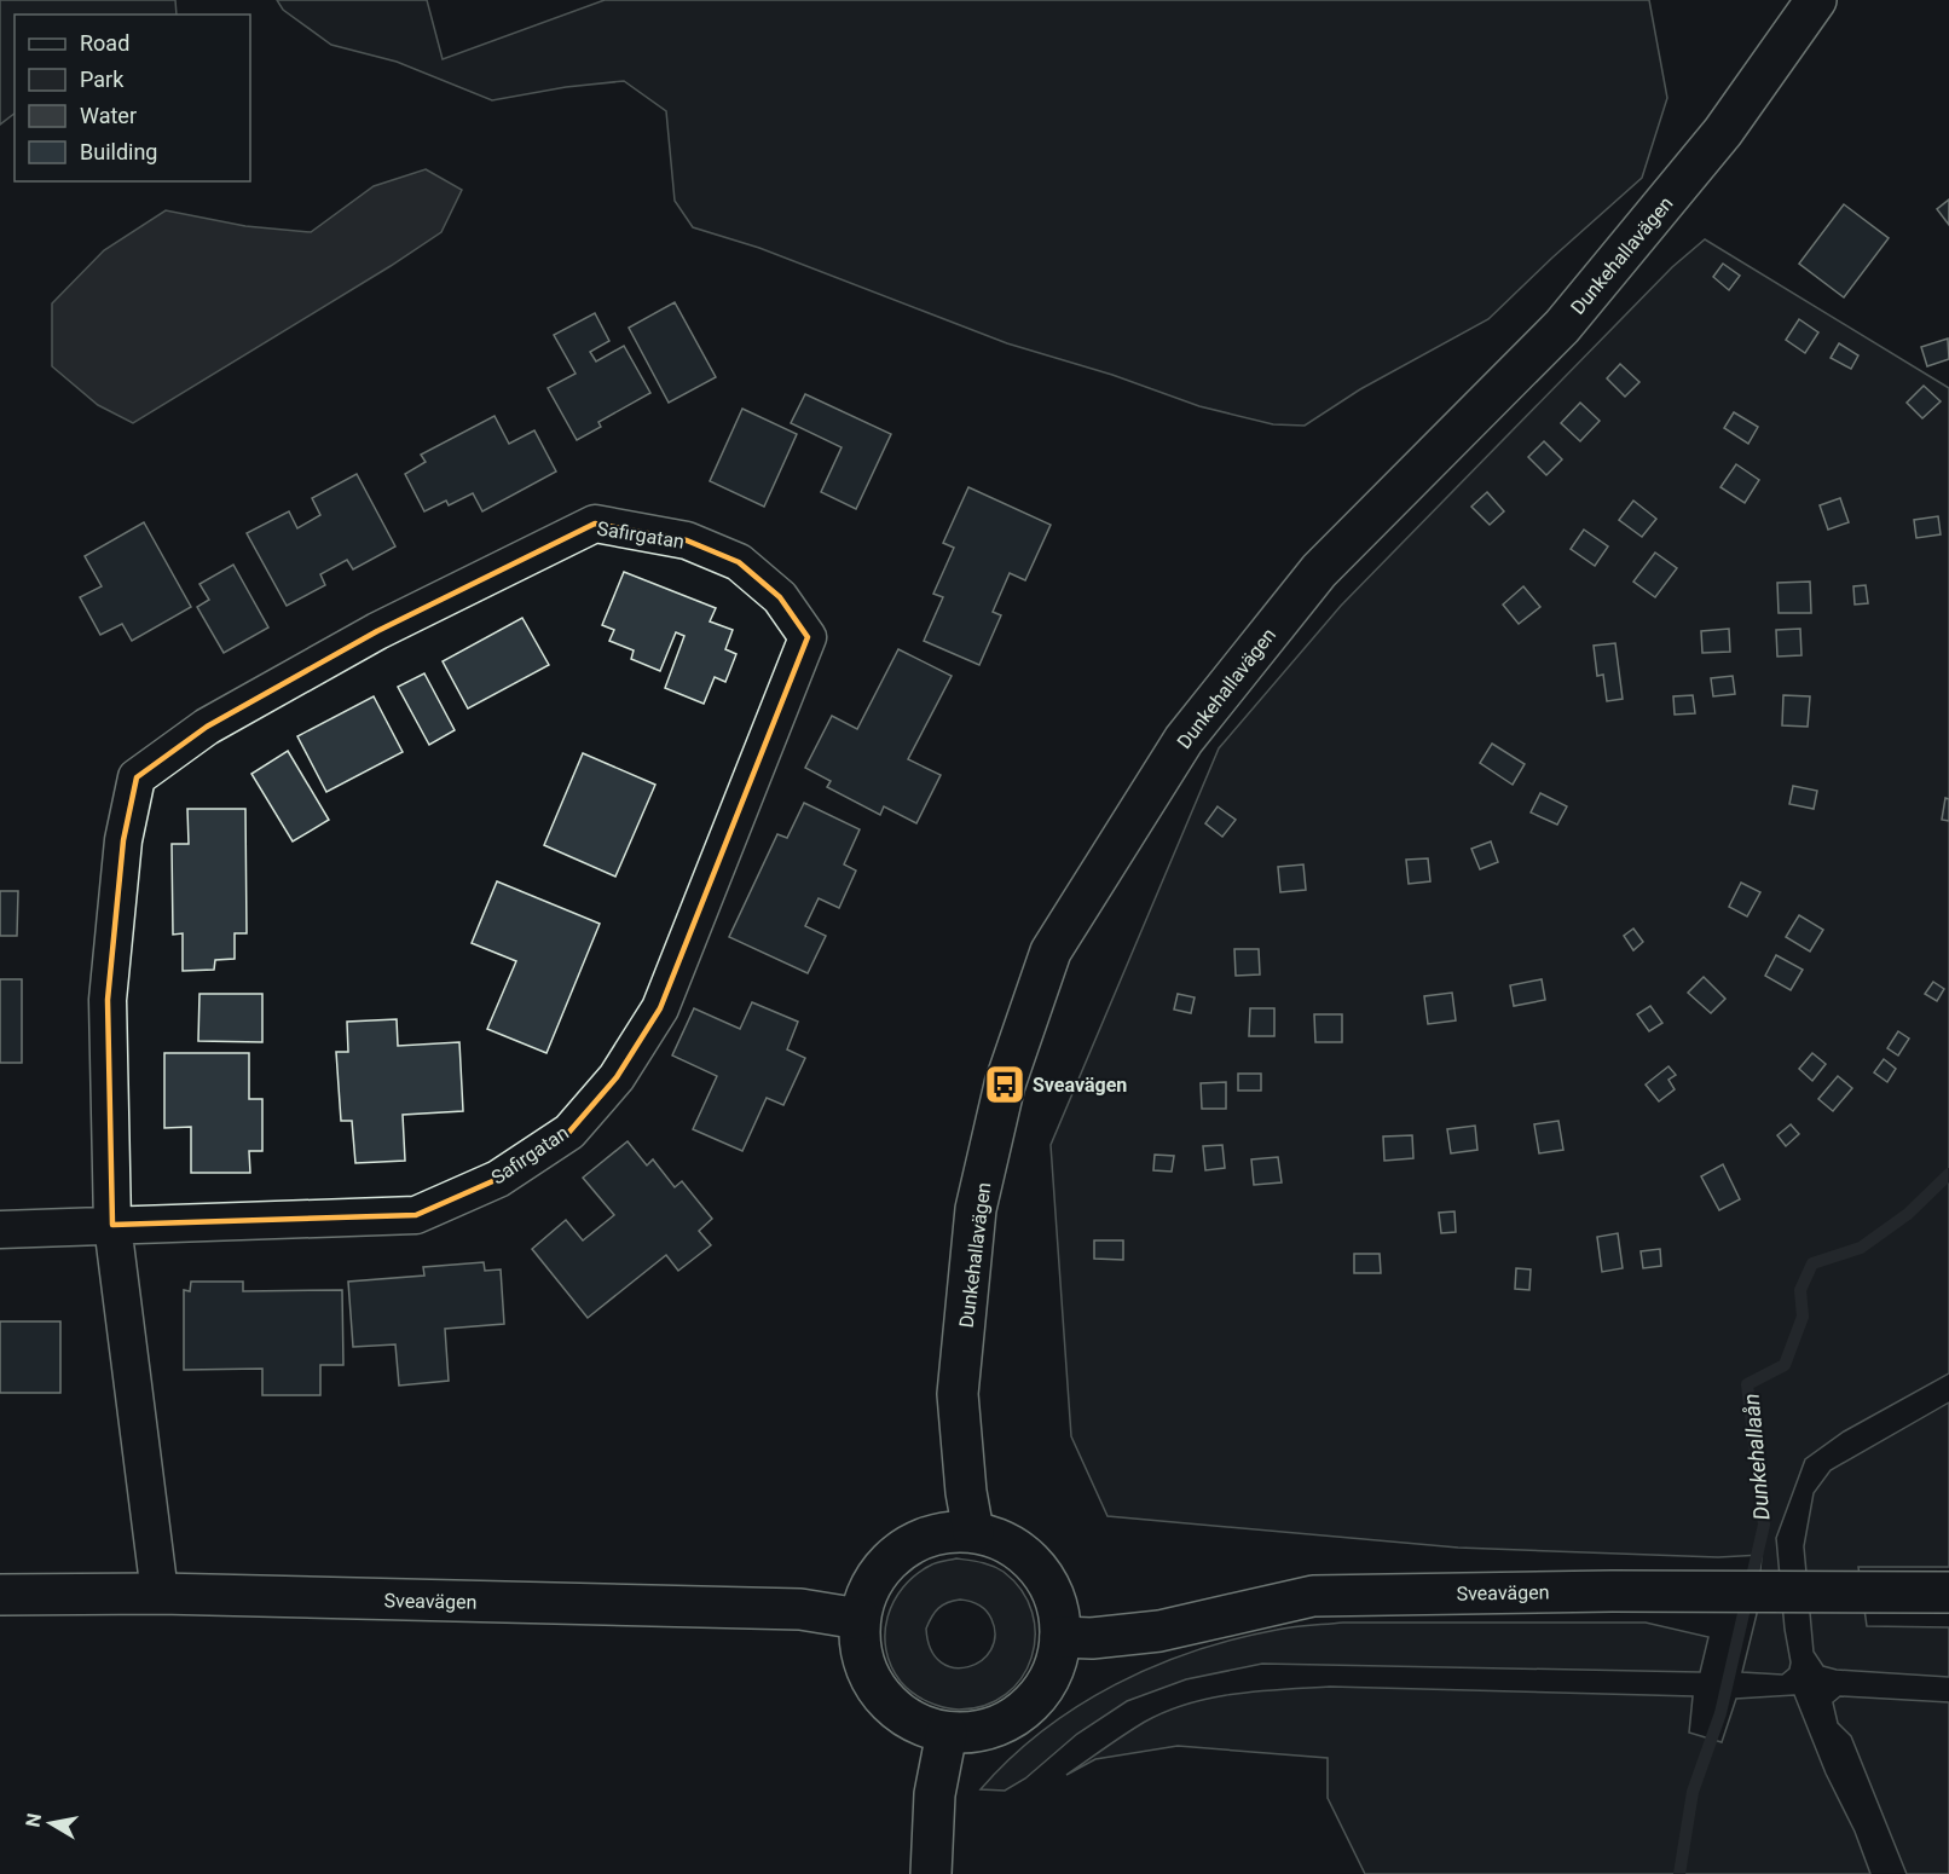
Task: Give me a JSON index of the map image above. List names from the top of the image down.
{
  "streets": {
    "street": ["Dunkehallavägen", "Safirgatan", "Sveavägen"]
  },
  "crossings": [
    ["Dunkehallavägen", "Sveavägen"],
    ["Safirgatan", "Sveavägen"]
  ],
  "water": ["Dunkehallaån"],
  "places": {
    "bus stop": ["Sveavägen"]
  },
  "legend": [
    "Road",
    "Park",
    "Water",
    "Building"
  ],
  "north": "left"
}
